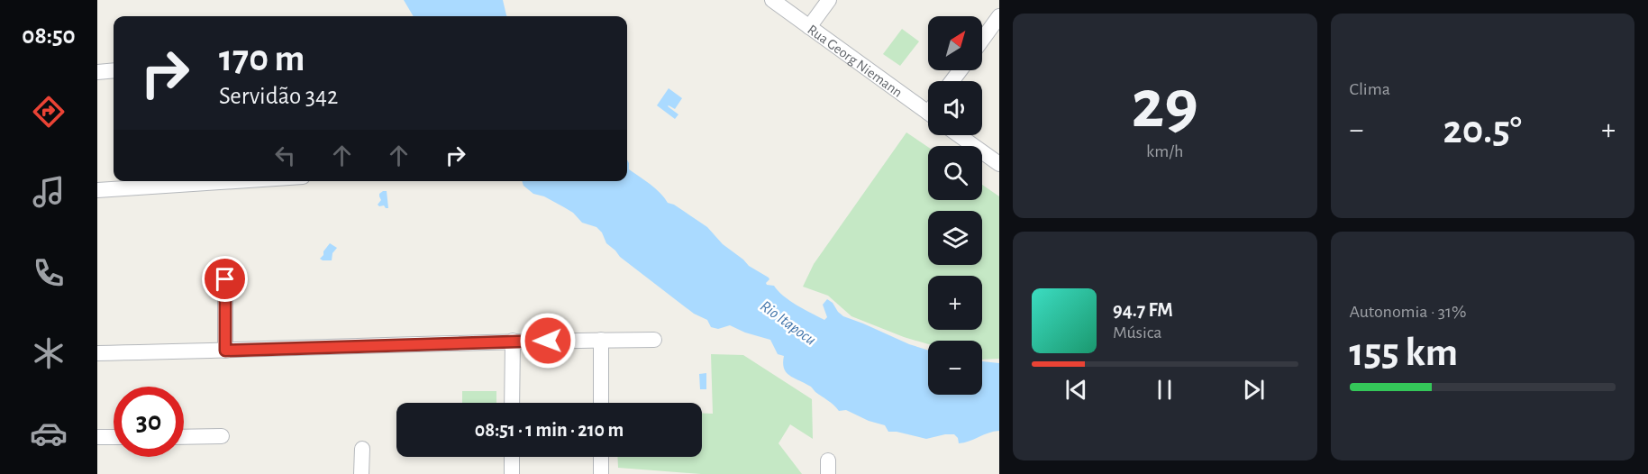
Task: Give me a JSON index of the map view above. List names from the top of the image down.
{
  "streets": {
    "street": ["Rua Georg Niemann"]
  },
  "water": ["Rio Itapocu"],
  "north": "top right",
  "page": {
    "tabs": "08:50",
    "tile": [
      ["29", "km/h"],
      "Clima",
      ["Autonomia · 31%", "155 km"]
    ],
    "map_buttons": ["+", "−"],
    "turn": ["170 m", "Servidão 342"],
    "heat": ["−", "20.5°", "+"],
    "song": ["94.7 FM", "Música"],
    "limit": "30",
    "trip": "08:51 · 1 min · 210 m"
  }
}
